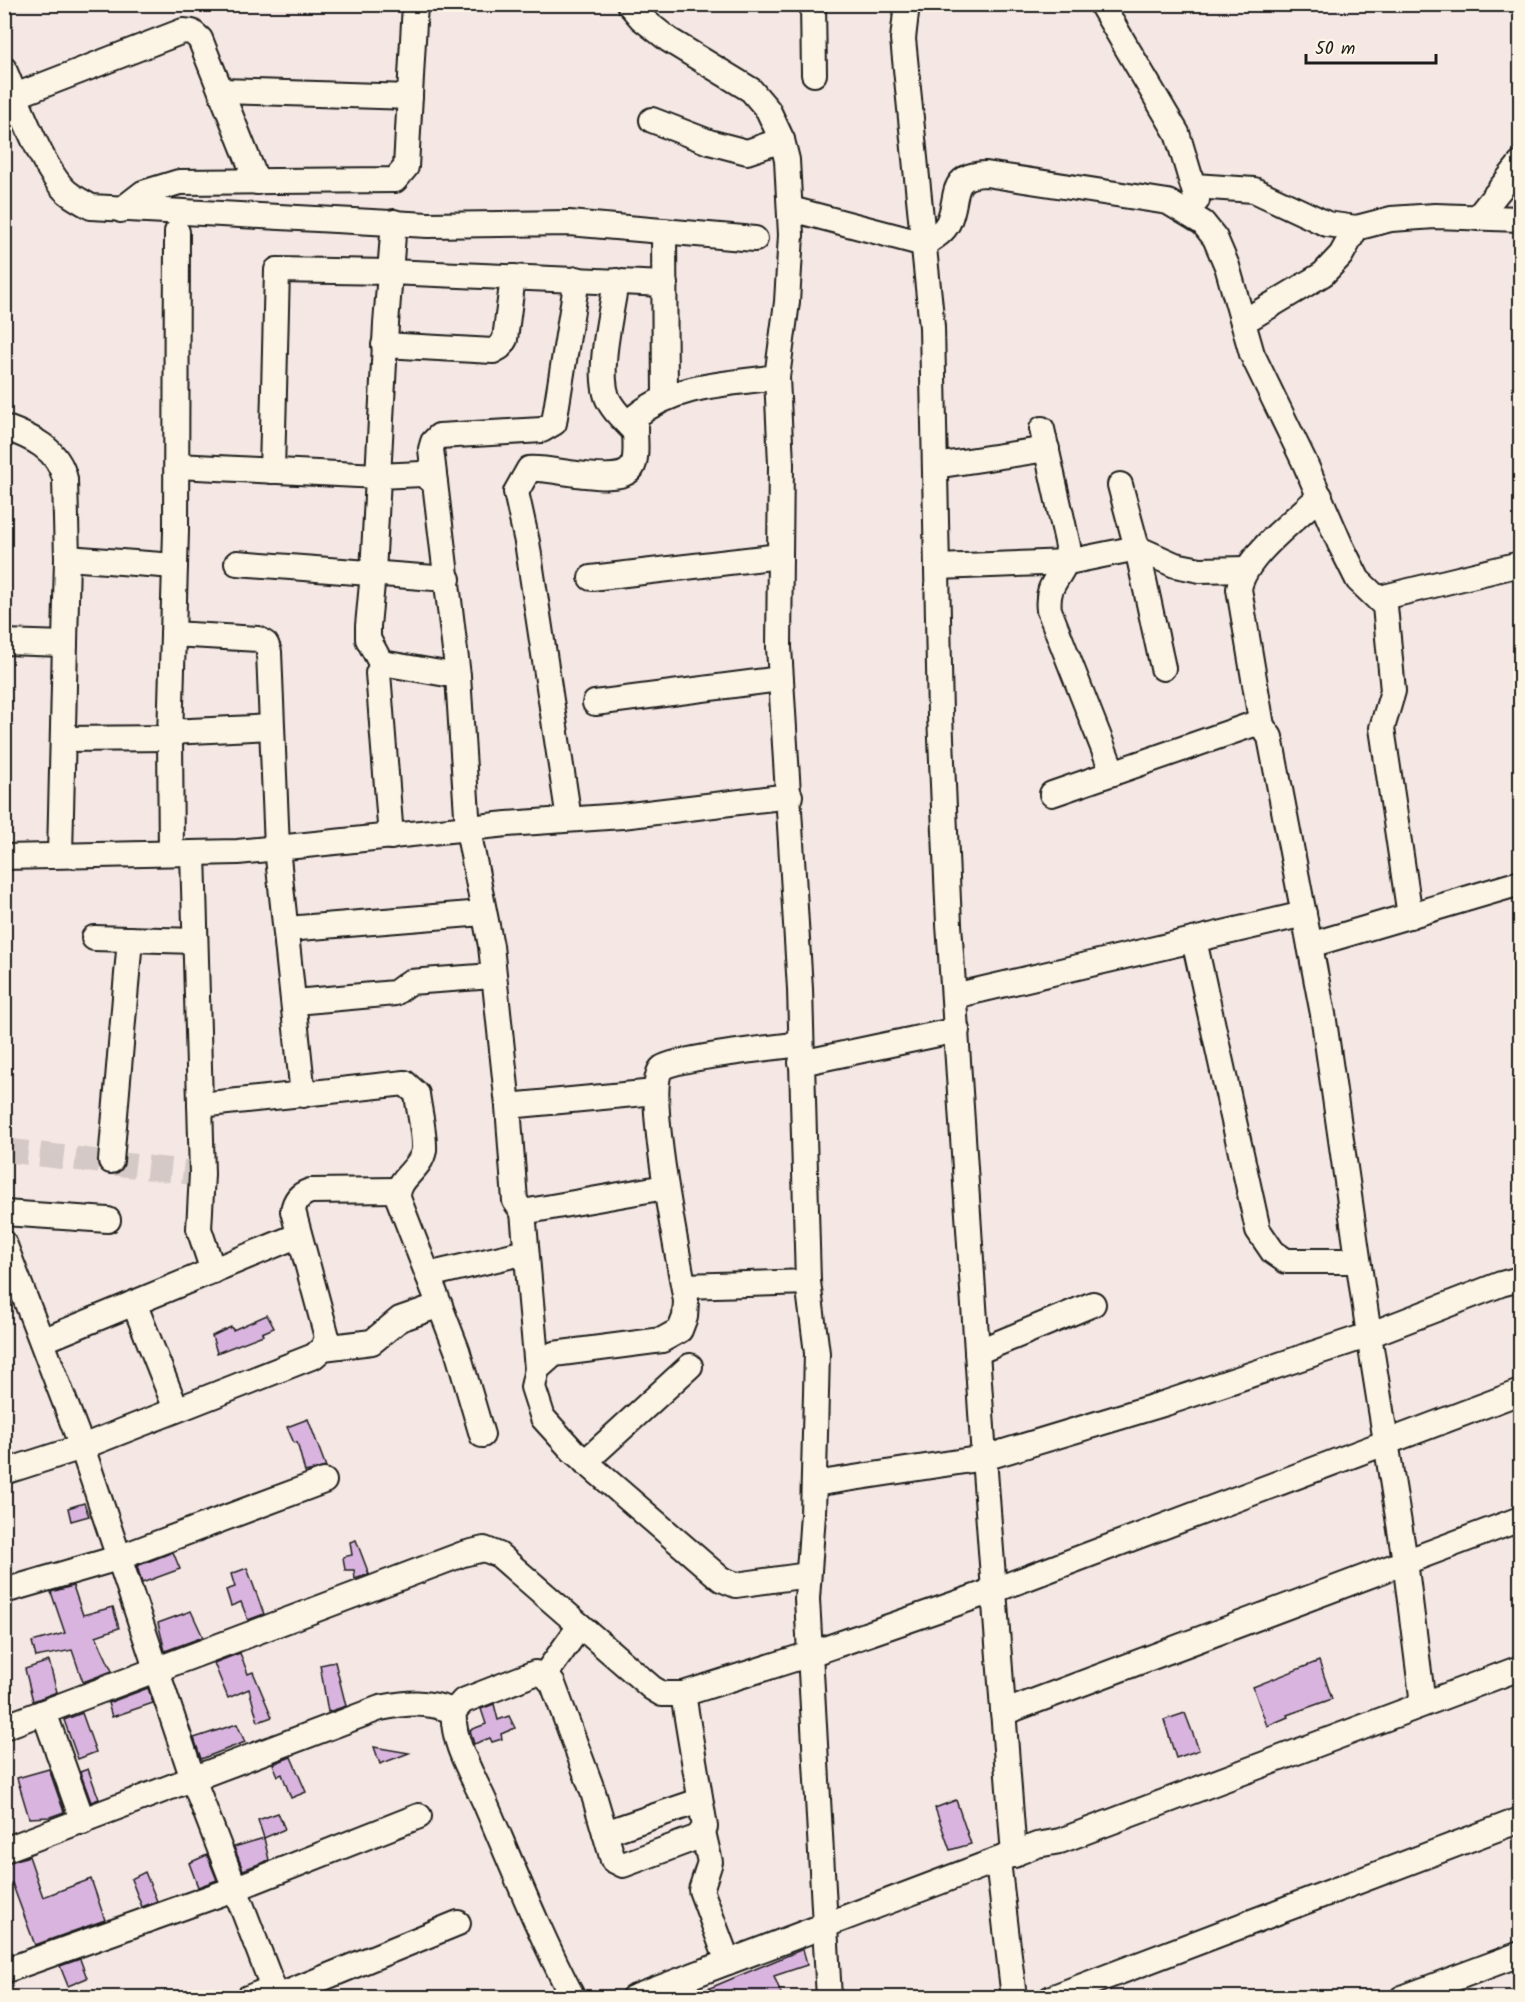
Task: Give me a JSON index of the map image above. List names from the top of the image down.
{
  "scale_bar": "50 m"
}
